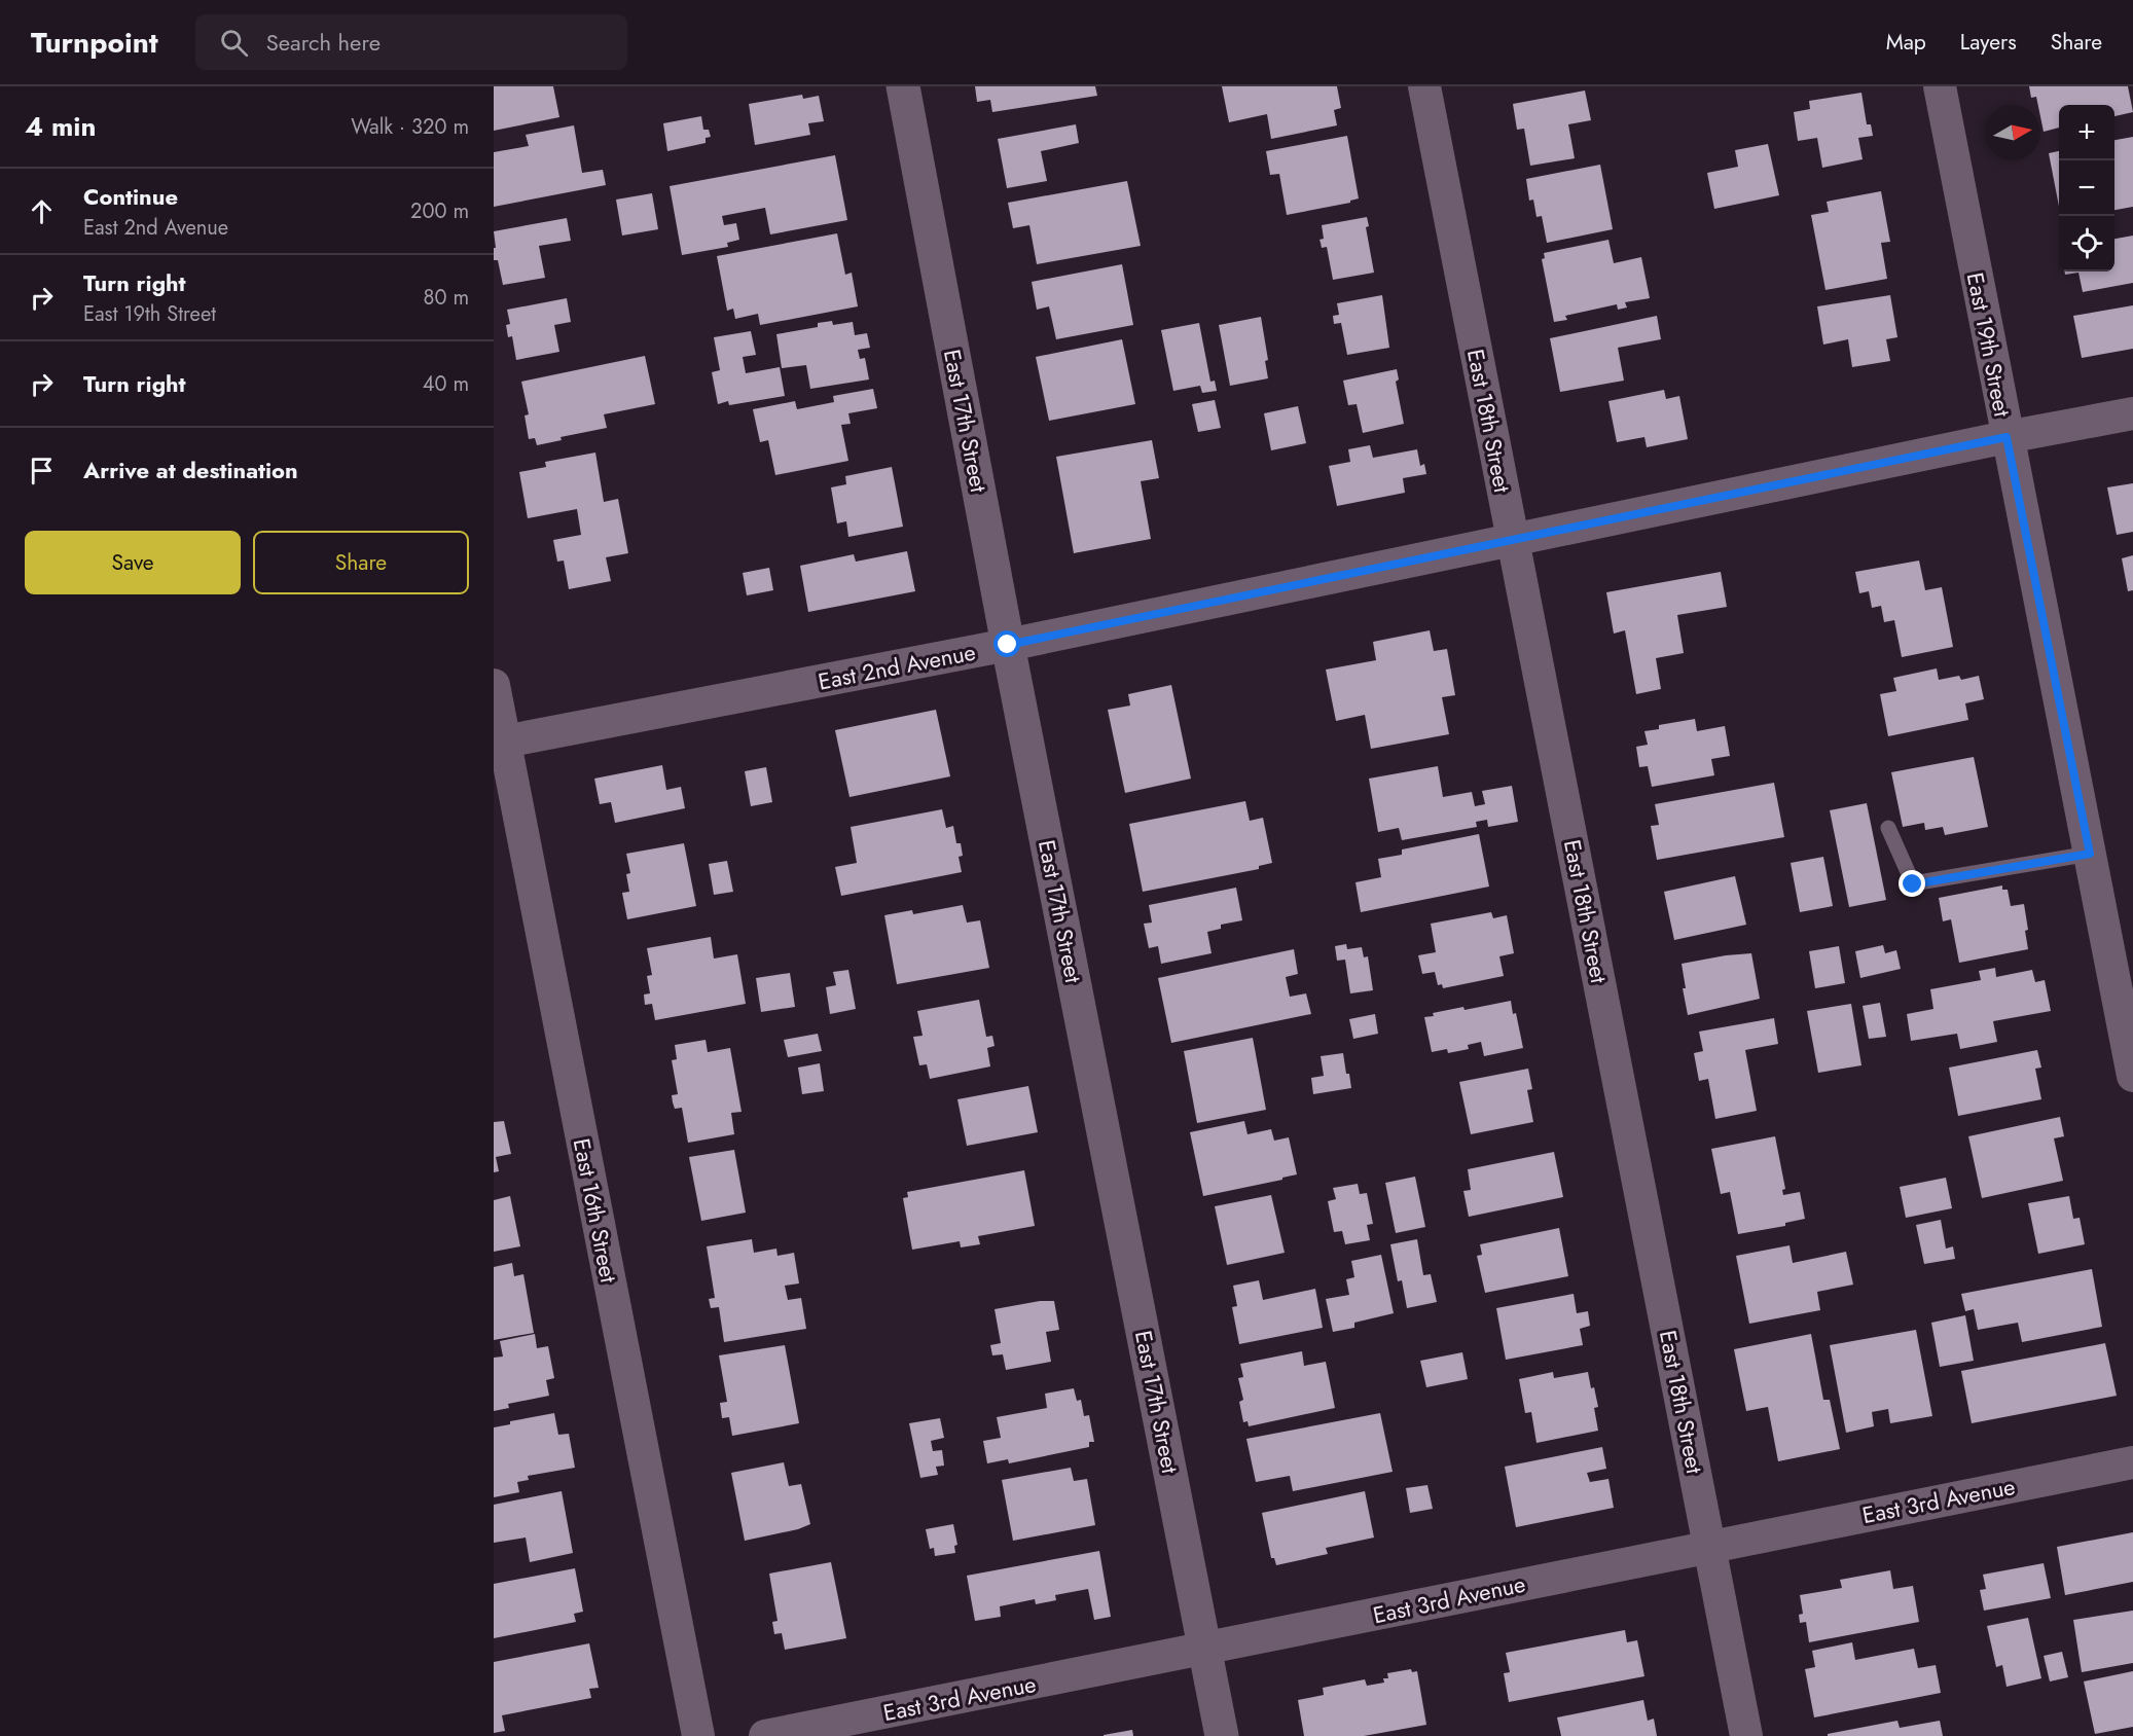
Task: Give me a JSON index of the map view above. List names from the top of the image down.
{
  "streets": {
    "street": [
      "East 19th Street",
      "East 17th Street",
      "East 18th Street",
      "East 2nd Avenue",
      "East 16th Street",
      "East 3rd Avenue"
    ]
  },
  "crossings": [
    ["East 19th Street", "East 2nd Avenue"],
    ["East 17th Street", "East 2nd Avenue"],
    ["East 17th Street", "East 3rd Avenue"],
    ["East 18th Street", "East 2nd Avenue"],
    ["East 18th Street", "East 3rd Avenue"],
    ["East 2nd Avenue", "East 16th Street"]
  ],
  "north": "right",
  "page": {
    "header": "Turnpoint",
    "search": "Search here",
    "nav": ["Map", "Layers", "Share"],
    "heading": ["4 min", "Walk · 320 m"],
    "map_buttons": ["+", "−"],
    "list": [
      ["Continue", "East 2nd Avenue", "200 m"],
      ["Turn right", "East 19th Street", "80 m"],
      ["Turn right", "40 m"],
      "Arrive at destination"
    ],
    "buttons": ["Save", "Share"]
  }
}
